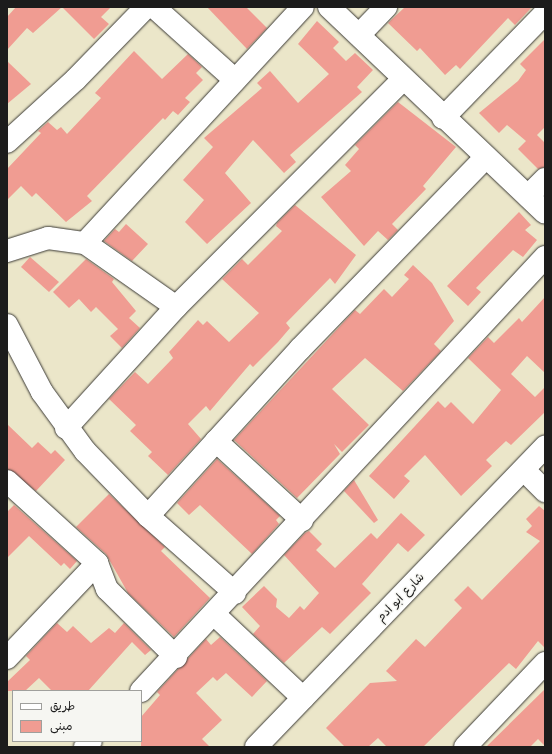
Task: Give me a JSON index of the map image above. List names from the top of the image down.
{
  "streets": {
    "street": ["شارع ابو ادم"]
  },
  "legend": ["طريق", "مبنى"]
}
